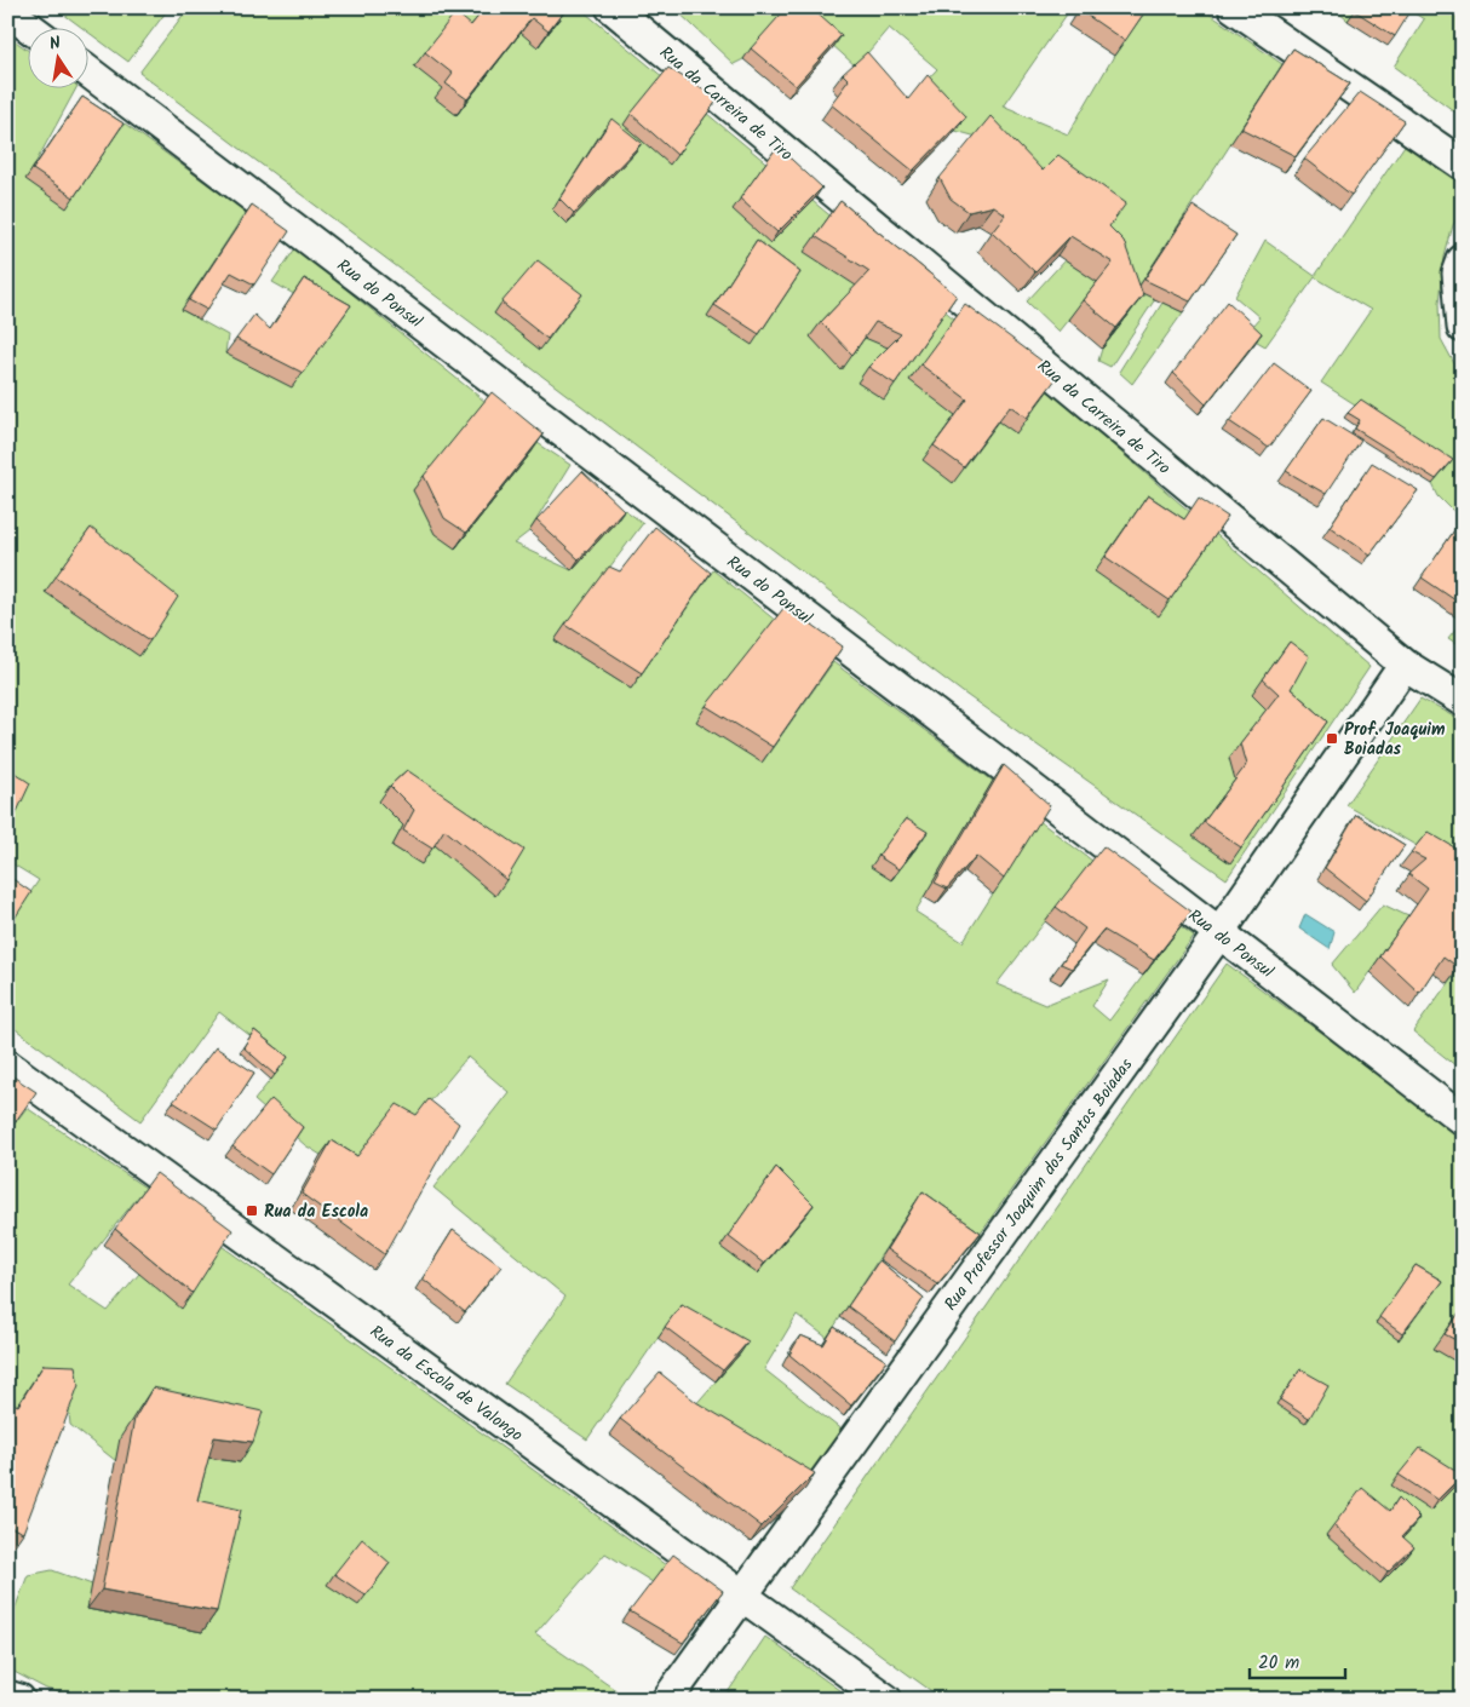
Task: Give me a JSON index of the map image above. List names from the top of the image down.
{
  "streets": {
    "street": [
      "Rua da Carreira de Tiro",
      "Rua do Ponsul",
      "Rua Professor Joaquim dos Santos Boiadas",
      "Rua da Escola de Valongo"
    ]
  },
  "crossings": [
    ["Rua da Carreira de Tiro", "Rua Professor Joaquim dos Santos Boiadas"],
    ["Rua do Ponsul", "Rua Professor Joaquim dos Santos Boiadas"],
    ["Rua Professor Joaquim dos Santos Boiadas", "Rua da Escola de Valongo"]
  ],
  "places": {
    "transit": ["Prof. Joaquim Boiadas", "Rua da Escola"]
  },
  "scale_bar": "20 m",
  "north": "top"
}
